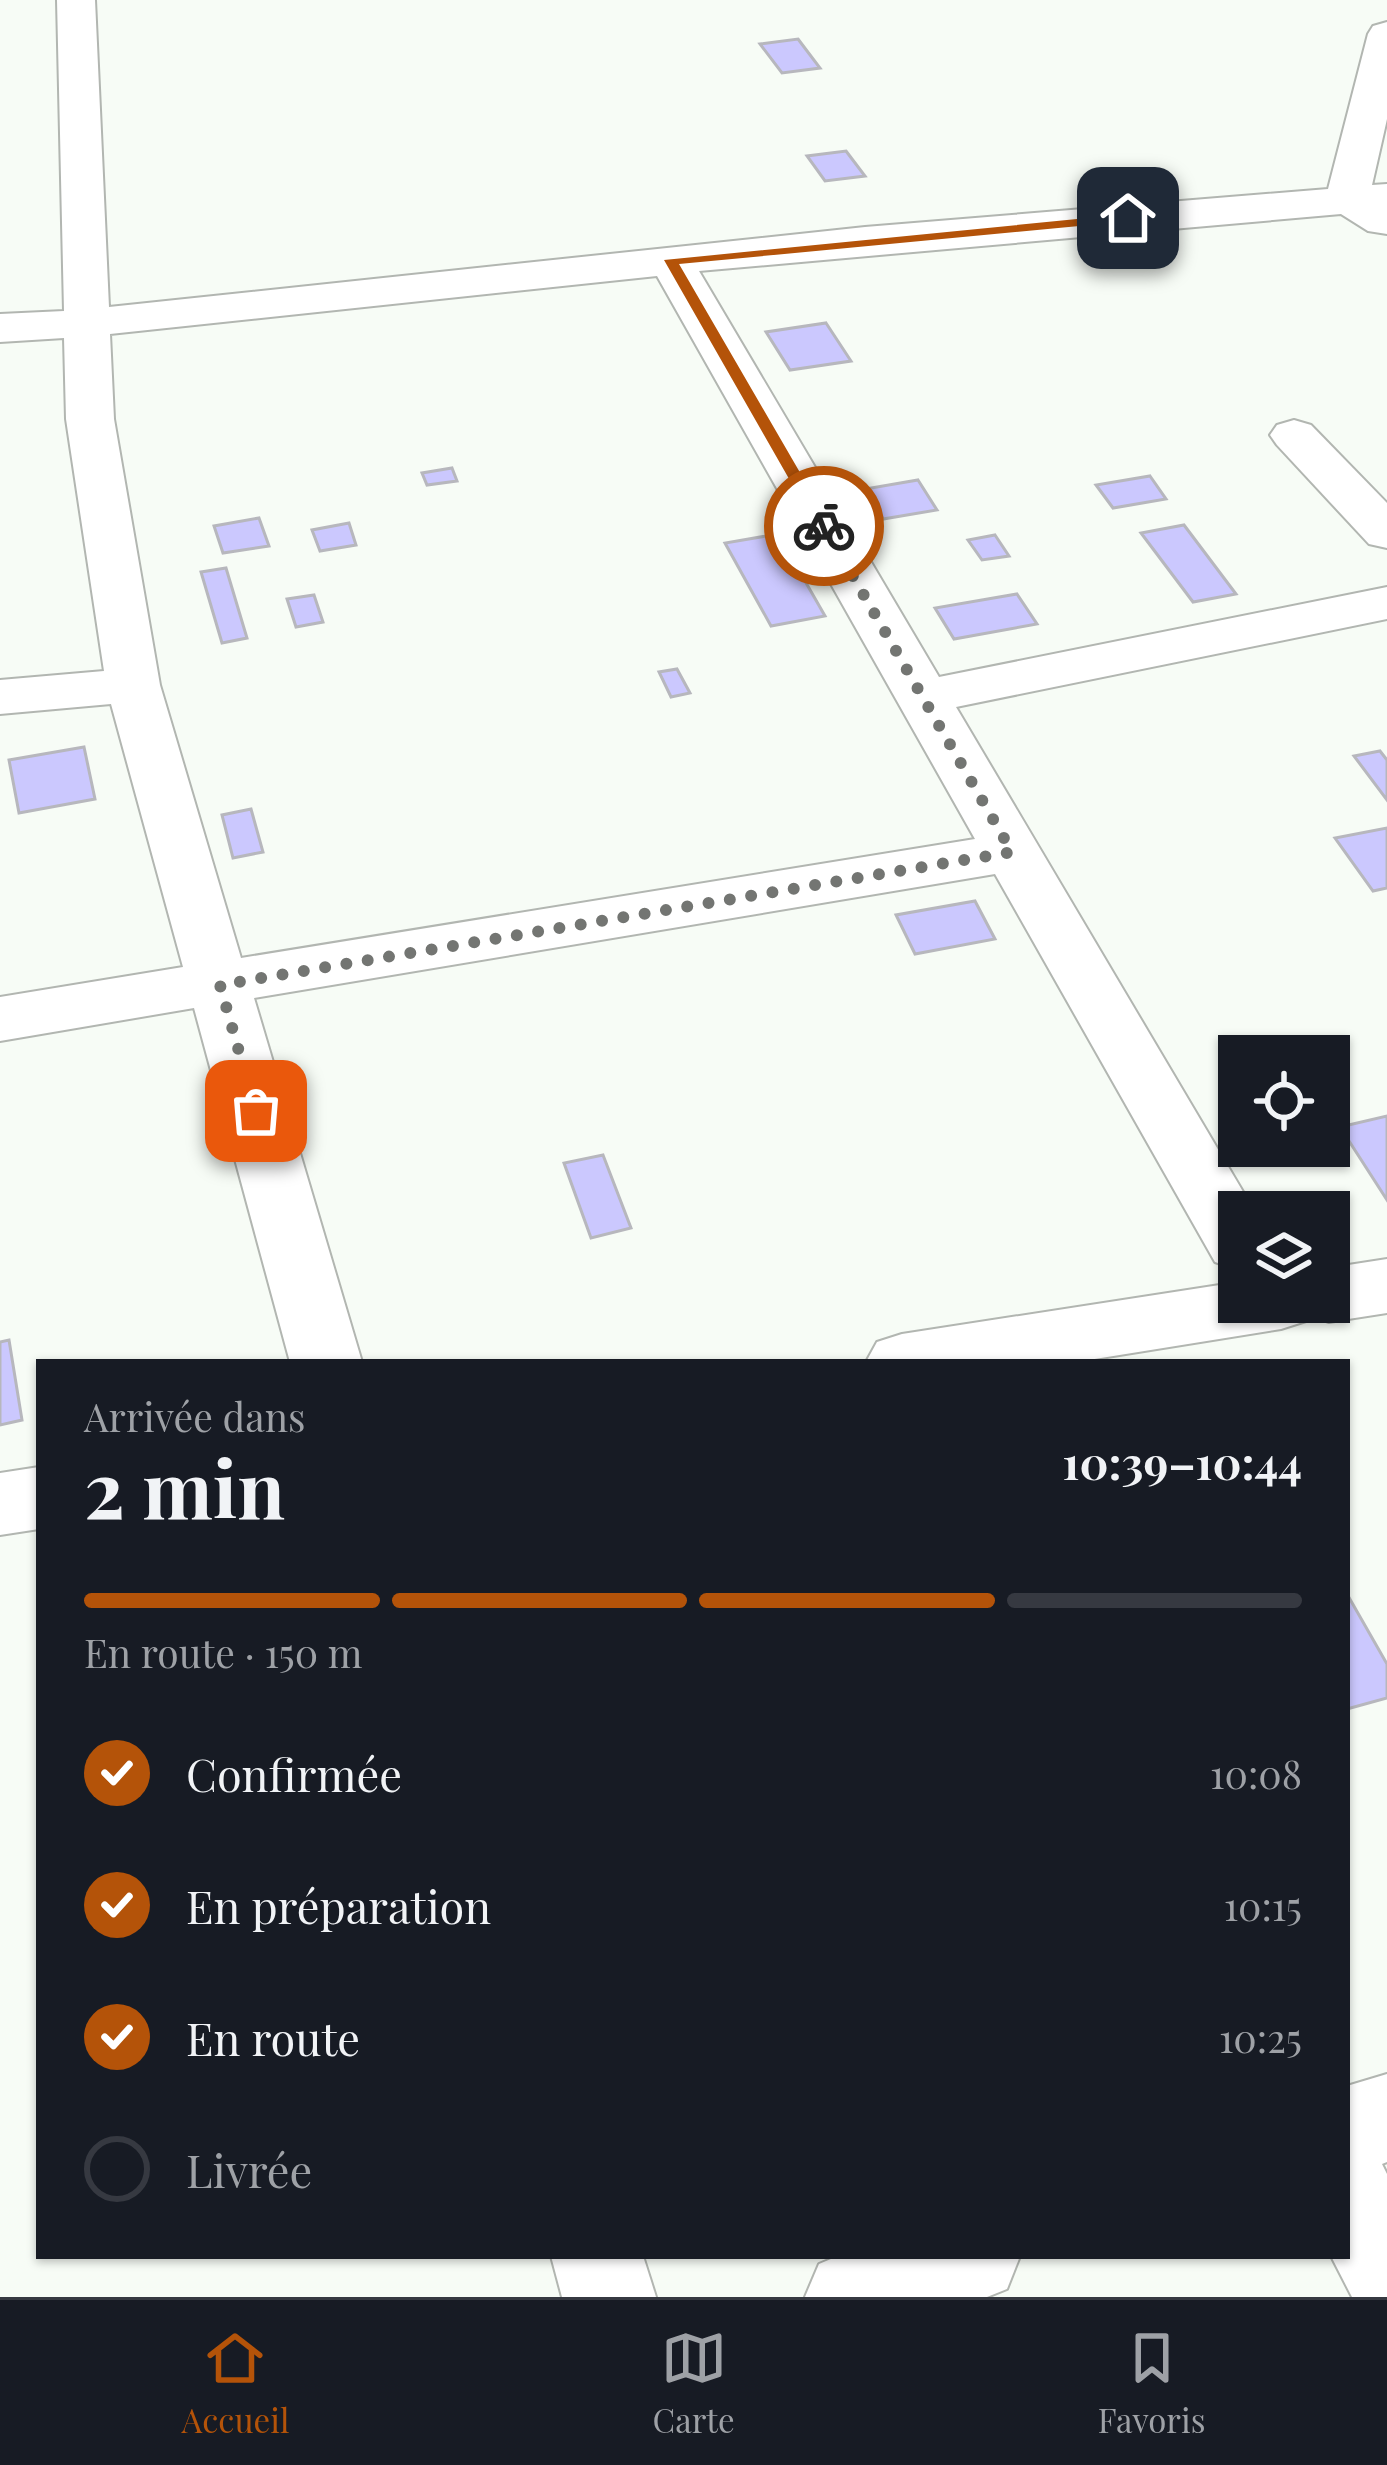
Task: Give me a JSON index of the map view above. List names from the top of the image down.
{
  "page": {
    "heading": ["2 min", "Arrivée dans", "10:39–10:44"],
    "bar": "En route · 150 m",
    "list": [
      ["Confirmée", "10:08"],
      ["En préparation", "10:15"],
      ["En route", "10:25"],
      "Livrée"
    ],
    "tabs": ["Accueil", "Carte", "Favoris"]
  }
}
